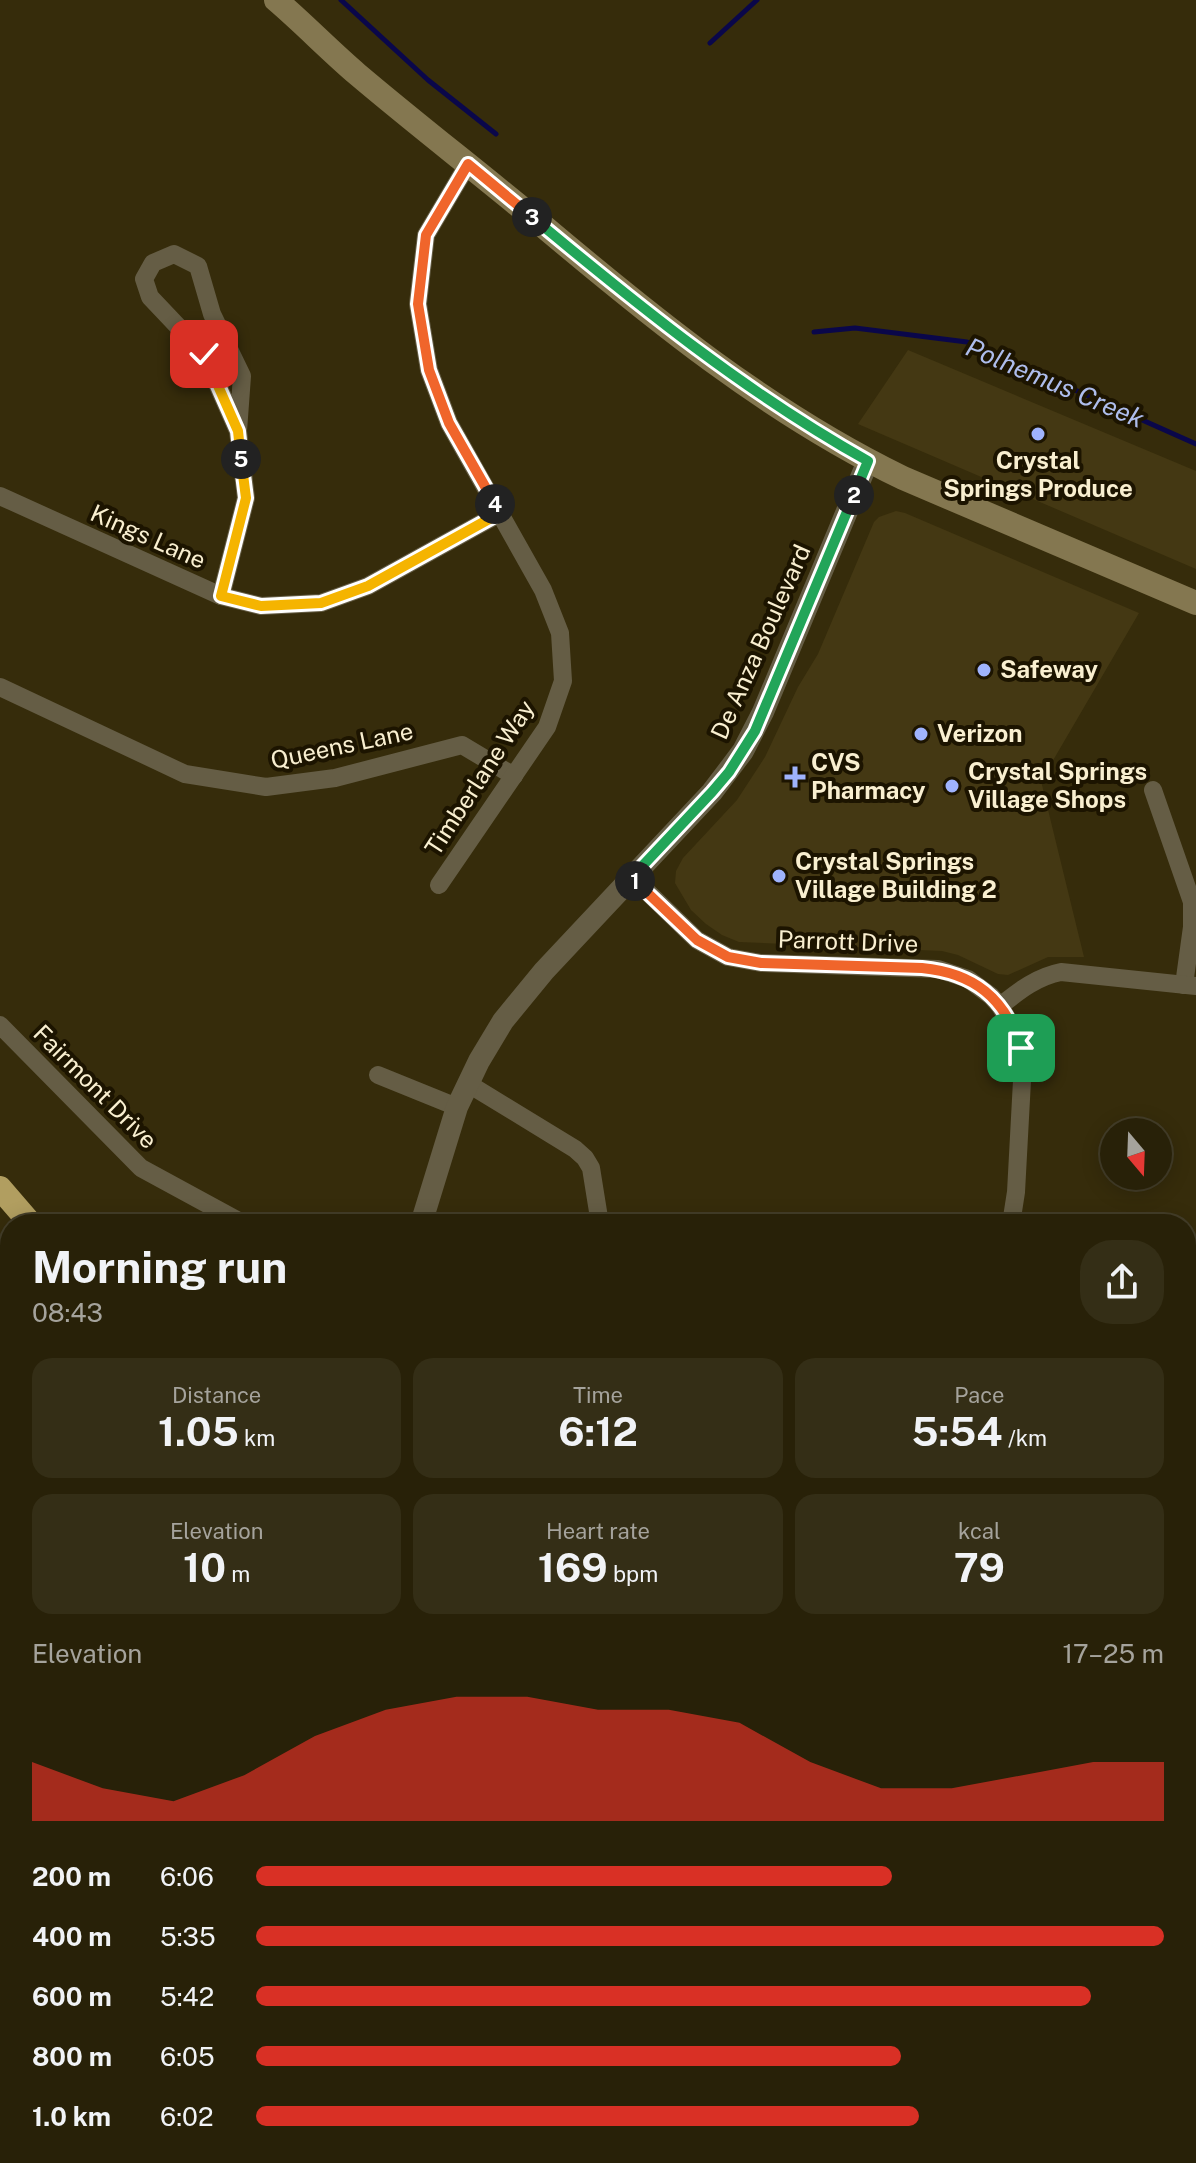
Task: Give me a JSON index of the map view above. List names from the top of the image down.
{
  "streets": {
    "street": [
      "Kings Lane",
      "De Anza Boulevard",
      "Queens Lane",
      "Timberlane Way",
      "Parrott Drive",
      "Fairmont Drive"
    ]
  },
  "crossings": [
    ["Kings Lane", "Timberlane Way"],
    ["De Anza Boulevard", "Parrott Drive"],
    ["Queens Lane", "Timberlane Way"]
  ],
  "water": ["Polhemus Creek"],
  "places": {
    "other": [
      "Crystal Springs Produce",
      "Safeway",
      "Verizon",
      "Crystal Springs Village Shops",
      "Crystal Springs Village Building 2"
    ],
    "health": ["CVS Pharmacy"]
  },
  "north": "bottom",
  "page": {
    "pins": [
      "3",
      "5",
      "2",
      "4",
      "1"
    ],
    "heading": ["Morning run", "08:43"],
    "stats": [
      ["Distance", "1.05 km"],
      ["Time", "6:12"],
      ["Pace", "5:54 /km"],
      ["Elevation", "10 m"],
      ["Heart rate", "169 bpm"],
      ["kcal", "79"]
    ],
    "chart": ["Elevation", "17–25 m"],
    "list": [
      {
        "name": "200 m",
        "note": "6:06"
      },
      {
        "name": "400 m",
        "note": "5:35"
      },
      {
        "name": "600 m",
        "note": "5:42"
      },
      {
        "name": "800 m",
        "note": "6:05"
      },
      {
        "name": "1.0 km",
        "note": "6:02"
      }
    ]
  }
}
